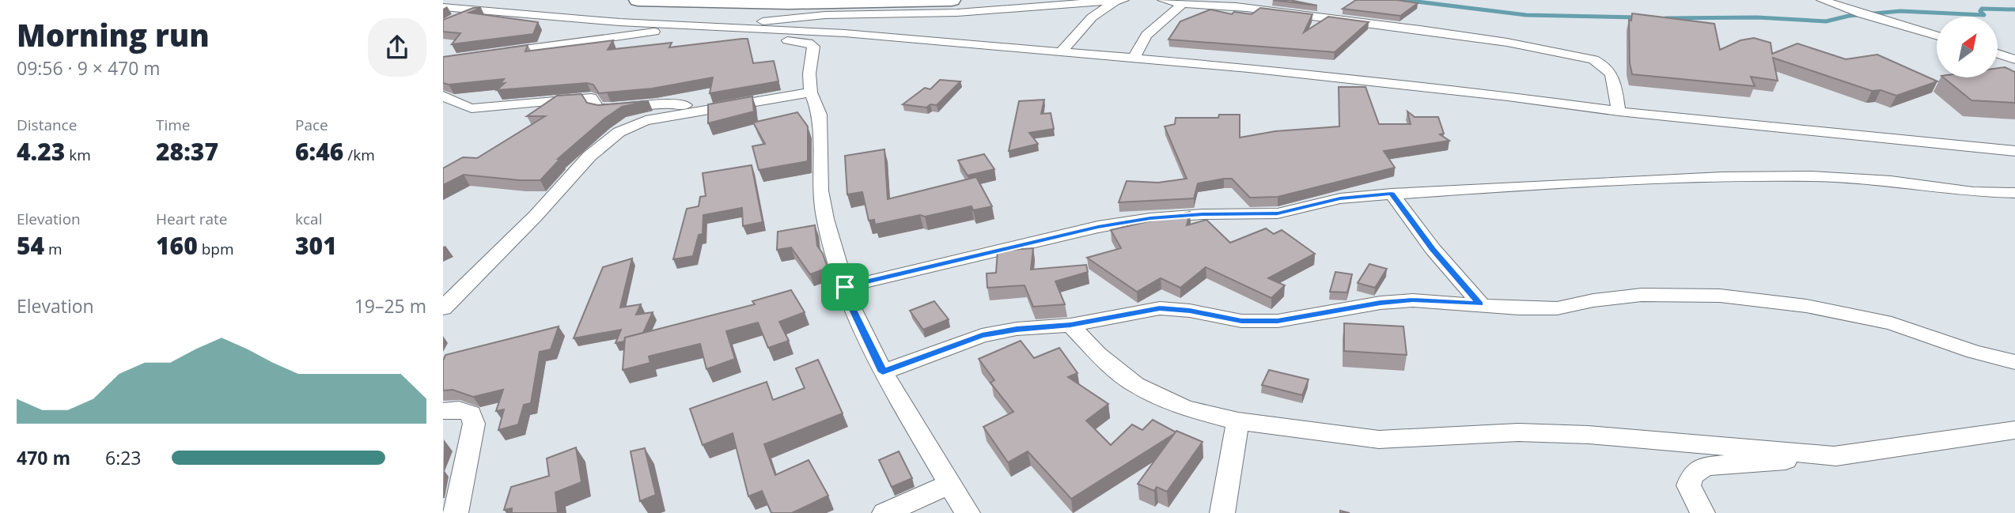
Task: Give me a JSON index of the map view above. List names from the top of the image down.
{
  "north": "top right",
  "page": {
    "heading": ["Morning run", "09:56 · 9 × 470 m"],
    "stats": [
      ["Distance", "4.23 km"],
      ["Time", "28:37"],
      ["Pace", "6:46 /km"],
      ["Elevation", "54 m"],
      ["Heart rate", "160 bpm"],
      ["kcal", "301"]
    ],
    "chart": ["Elevation", "19–25 m"],
    "list": [
      {
        "name": "470 m",
        "note": "6:23"
      }
    ]
  }
}
